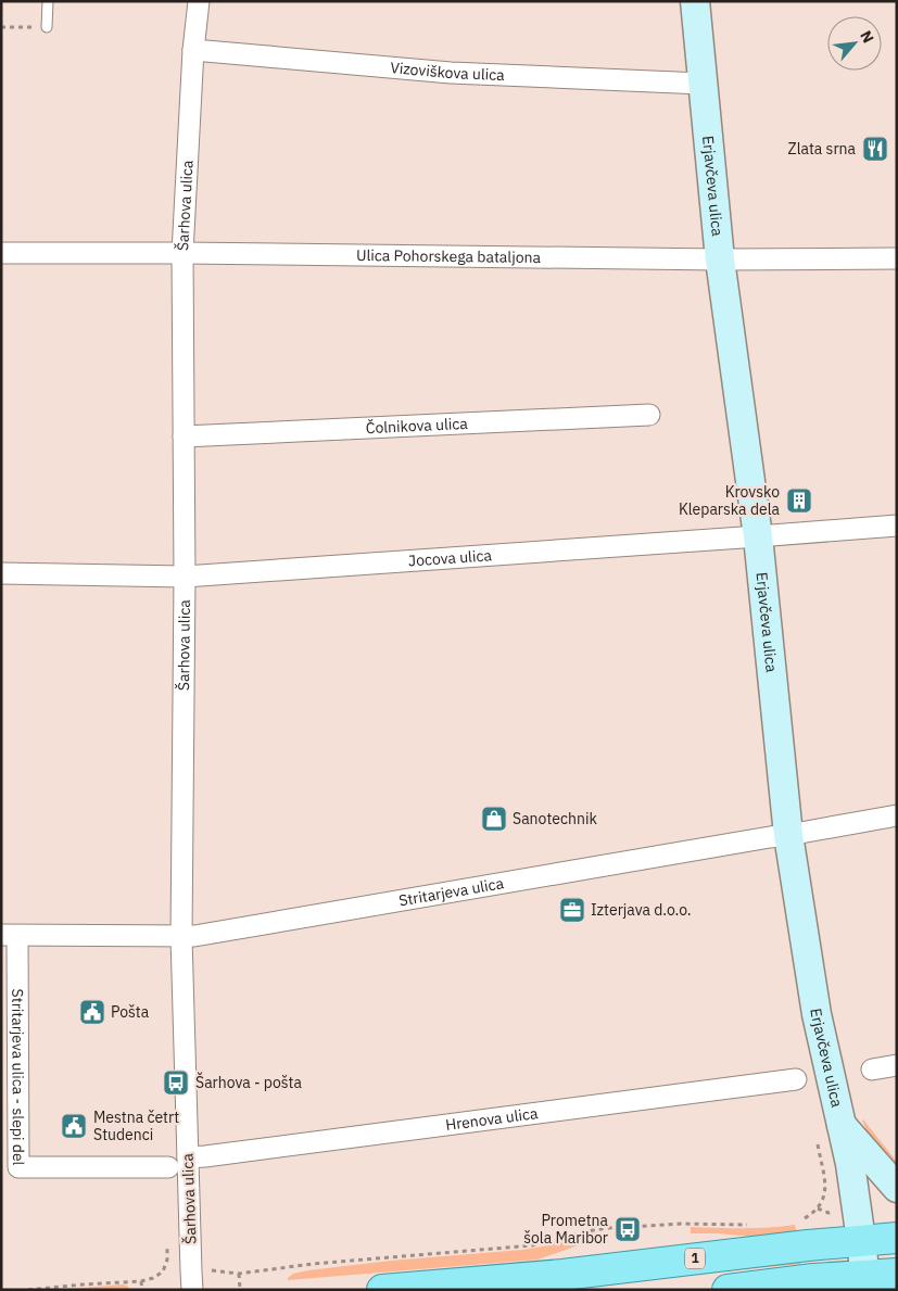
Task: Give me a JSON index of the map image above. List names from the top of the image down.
{
  "streets": {
    "main road": ["1"],
    "street": [
      "Vizoviškova ulica",
      "Erjavčeva ulica",
      "Šarhova ulica",
      "Ulica Pohorskega bataljona",
      "Čolnikova ulica",
      "Jocova ulica",
      "Stritarjeva ulica",
      "Stritarjeva ulica - slepi del",
      "Hrenova ulica"
    ]
  },
  "crossings": [
    ["Vizoviškova ulica", "Erjavčeva ulica"],
    ["Vizoviškova ulica", "Šarhova ulica"],
    ["Erjavčeva ulica", "Ulica Pohorskega bataljona"],
    ["Erjavčeva ulica", "Jocova ulica"],
    ["Erjavčeva ulica", "Stritarjeva ulica"],
    ["Erjavčeva ulica", "1"],
    ["Šarhova ulica", "Ulica Pohorskega bataljona"],
    ["Šarhova ulica", "Čolnikova ulica"],
    ["Šarhova ulica", "Jocova ulica"],
    ["Šarhova ulica", "Stritarjeva ulica"],
    ["Šarhova ulica", "Hrenova ulica"],
    ["Stritarjeva ulica", "Stritarjeva ulica - slepi del"]
  ],
  "places": {
    "restaurant": ["Zlata srna"],
    "building": ["Krovsko Kleparska dela"],
    "shop": ["Sanotechnik"],
    "office": ["Izterjava d.o.o."],
    "public building": ["Pošta", "Mestna četrt Studenci"],
    "bus stop": ["Šarhova - pošta", "Prometna šola Maribor"]
  },
  "north": "top right"
}
